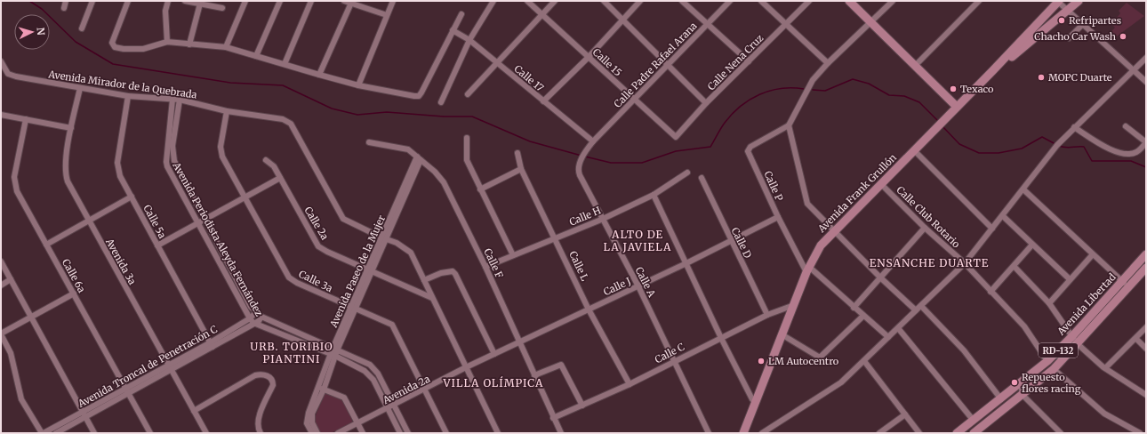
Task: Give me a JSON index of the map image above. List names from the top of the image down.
{
  "streets": {
    "main road": ["Avenida Frank Grullón", "Avenida Libertad", "RD-132"],
    "street": [
      "Calle 15",
      "Calle Nena Cruz",
      "Calle Padre Rafael Arana",
      "Calle 17",
      "Avenida Mirador de la Quebrada",
      "Calle P",
      "Calle H",
      "Calle Club Rotario",
      "Calle 5a",
      "Calle 2a",
      "Avenida Periodista Aleyda Fernández",
      "Calle D",
      "Avenida 3a",
      "Calle F",
      "Calle L",
      "Avenida Paseo de la Mujer",
      "Calle 6a",
      "Calle 3a",
      "Calle A",
      "Calle J",
      "Calle C",
      "Avenida Troncal de Penetración C",
      "Avenida 2a"
    ]
  },
  "crossings": [
    ["Calle 15", "Calle Nena Cruz"],
    ["Calle 15", "Calle Padre Rafael Arana"],
    ["Calle Padre Rafael Arana", "Calle 17"],
    ["Calle Padre Rafael Arana", "Calle A"],
    ["Calle 17", "Calle A"],
    ["Avenida Mirador de la Quebrada", "Calle 5a"],
    ["Avenida Mirador de la Quebrada", "Avenida Periodista Aleyda Fernández"],
    ["Avenida Mirador de la Quebrada", "Avenida 3a"],
    ["Avenida Mirador de la Quebrada", "Avenida Paseo de la Mujer"],
    ["Avenida Mirador de la Quebrada", "Calle 3a"],
    ["Calle P", "Avenida Frank Grullón"],
    ["Calle P", "Calle J"],
    ["Avenida Frank Grullón", "Calle Club Rotario"],
    ["Avenida Frank Grullón", "Calle C"],
    ["Calle H", "Calle F"],
    ["Calle H", "Calle L"],
    ["Calle H", "Calle A"],
    ["Calle Club Rotario", "Avenida Libertad"],
    ["Calle 5a", "Avenida Troncal de Penetración C"],
    ["Calle 2a", "Avenida Paseo de la Mujer"],
    ["Avenida Periodista Aleyda Fernández", "Avenida Paseo de la Mujer"],
    ["Avenida Periodista Aleyda Fernández", "Avenida Troncal de Penetración C"],
    ["Avenida Periodista Aleyda Fernández", "Avenida 2a"],
    ["Calle D", "Calle J"],
    ["Calle D", "Calle C"],
    ["Avenida 3a", "Avenida Troncal de Penetración C"],
    ["Calle F", "Avenida Paseo de la Mujer"],
    ["Calle F", "Calle J"],
    ["Calle F", "Calle C"],
    ["Calle F", "Avenida 2a"],
    ["Calle L", "Calle J"],
    ["Calle L", "Calle C"],
    ["Avenida Paseo de la Mujer", "Calle 3a"],
    ["Calle 6a", "Avenida Troncal de Penetración C"],
    ["Calle 3a", "Avenida 2a"],
    ["Calle A", "Calle J"],
    ["Calle A", "Calle C"],
    ["Calle J", "Avenida 2a"]
  ],
  "districts": [
    "ALTO DE LA JAVIELA",
    "ENSANCHE DUARTE",
    "URB. TORIBIO PIANTINI",
    "VILLA OLÍMPICA"
  ],
  "places": [
    "Refripartes",
    "Chacho Car Wash",
    "MOPC Duarte",
    "Texaco",
    "LM Autocentro",
    "Repuesto flores racing"
  ],
  "north": "right"
}
